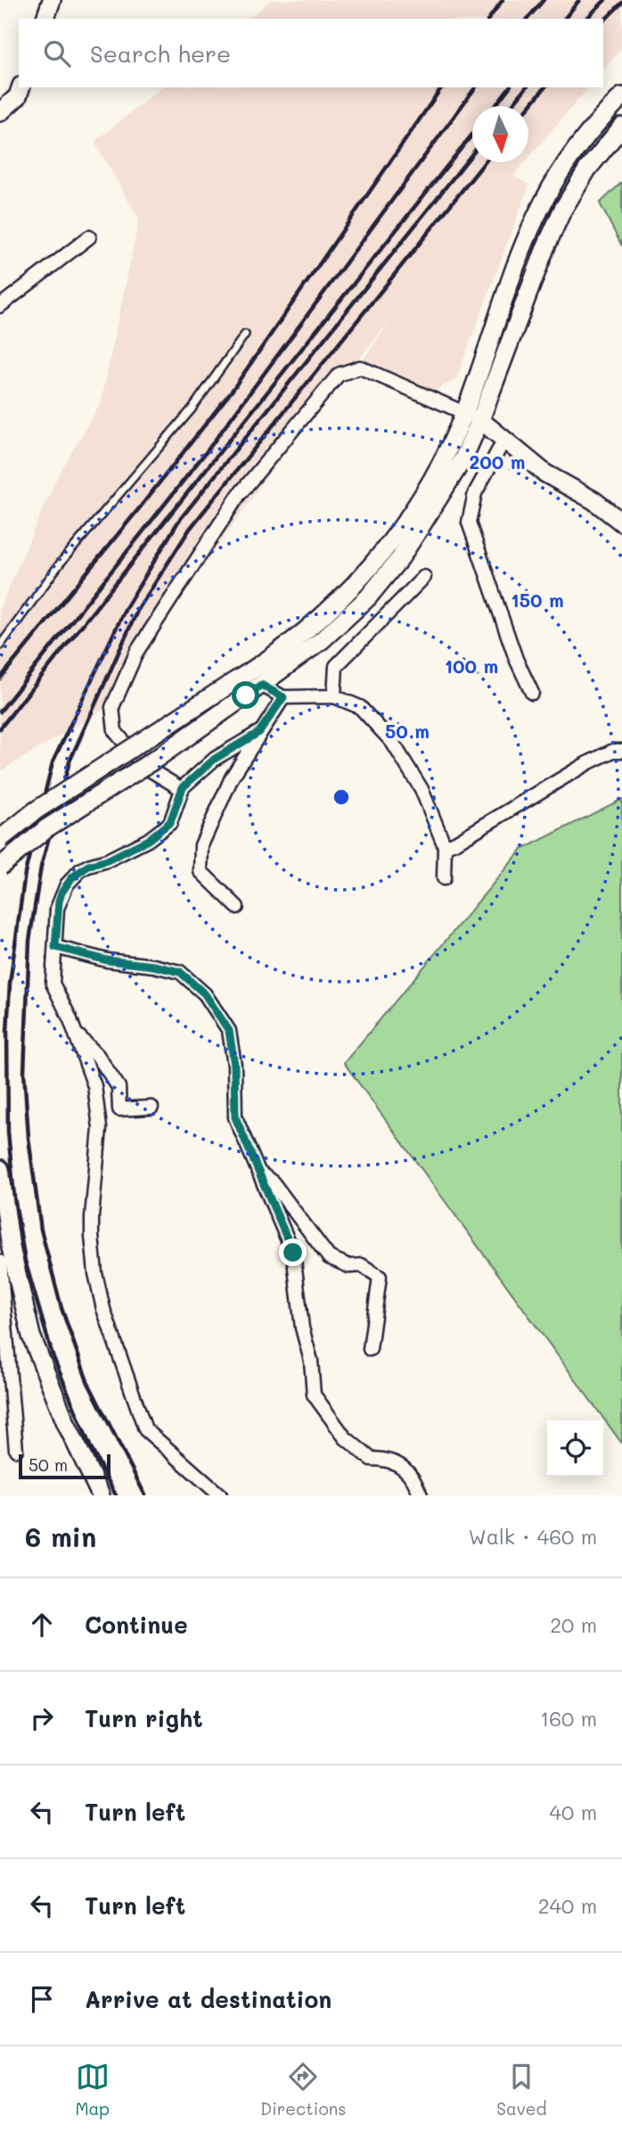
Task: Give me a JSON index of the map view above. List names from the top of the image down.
{
  "scale_bar": "50 m",
  "north": "bottom",
  "page": {
    "search": "Search here",
    "scale": "50 m",
    "heading": ["6 min", "Walk · 460 m"],
    "list": [
      ["Continue", "20 m"],
      ["Turn right", "160 m"],
      ["Turn left", "40 m"],
      ["Turn left", "240 m"],
      "Arrive at destination"
    ],
    "nav": ["Map", "Directions", "Saved"]
  },
  "rings": [
    "200 m",
    "150 m",
    "100 m",
    "50 m"
  ]
}
